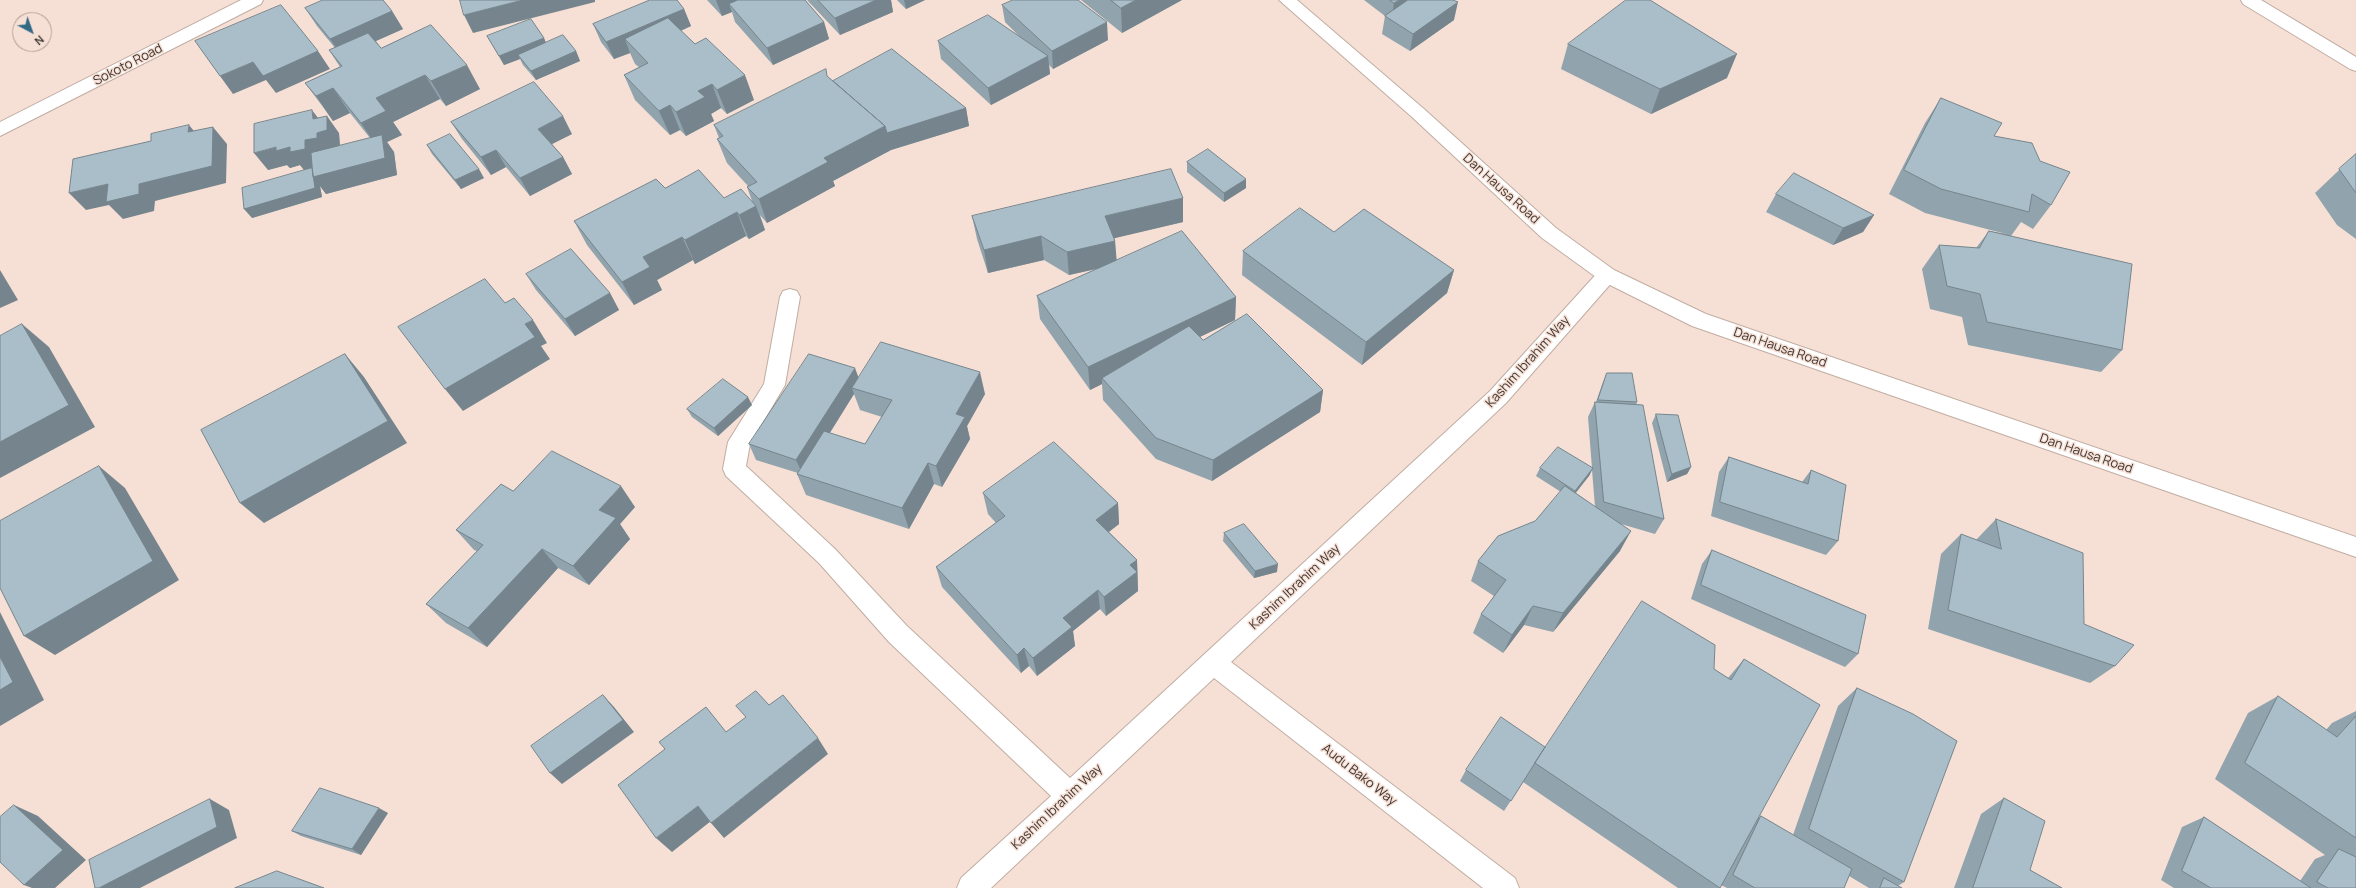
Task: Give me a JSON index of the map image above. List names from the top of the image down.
{
  "streets": {
    "street": [
      "Sokoto Road",
      "Dan Hausa Road",
      "Kashim Ibrahim Way",
      "Audu Bako Way"
    ]
  },
  "crossings": [
    ["Dan Hausa Road", "Kashim Ibrahim Way"],
    ["Kashim Ibrahim Way", "Audu Bako Way"]
  ],
  "north": "bottom right"
}
